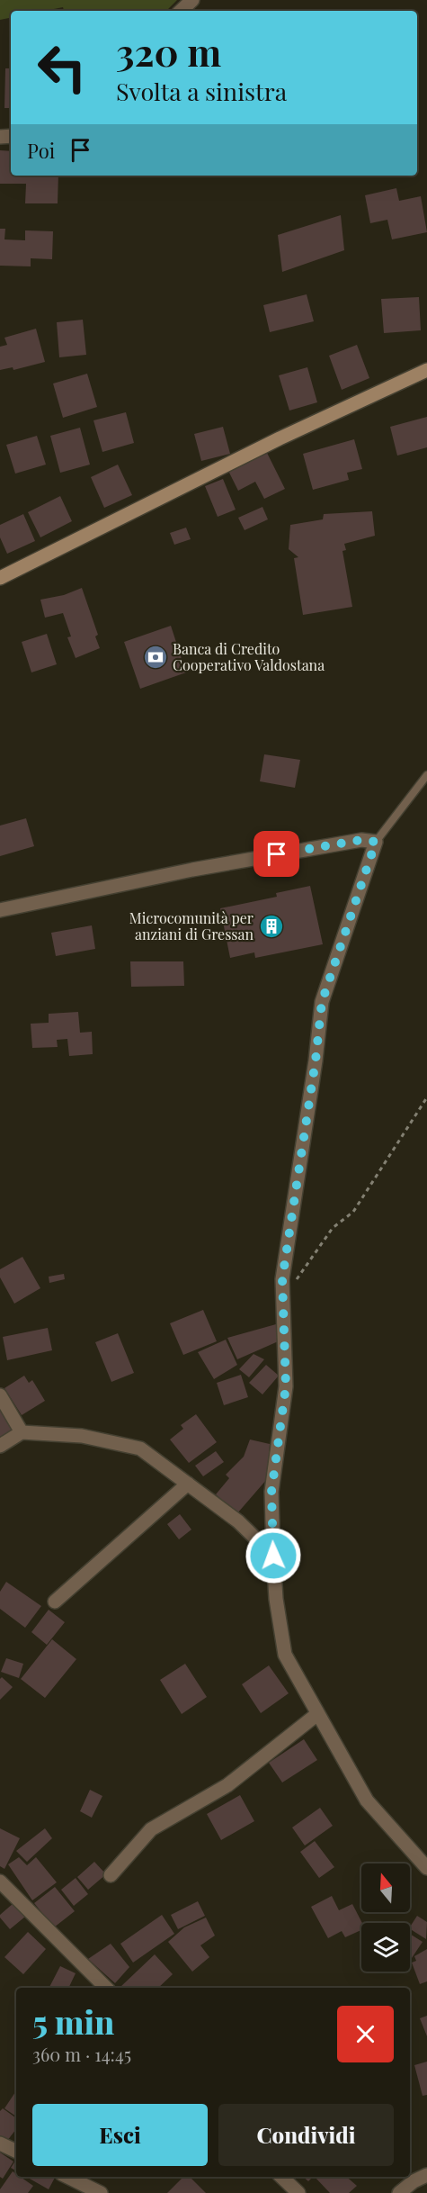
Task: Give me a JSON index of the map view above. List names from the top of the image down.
{
  "places": {
    "bank": ["Banca di Credito Cooperativo Valdostana"],
    "building": ["Microcomunità per anziani di Gressan"]
  },
  "north": "top",
  "page": {
    "turn": ["320 m", "Svolta a sinistra"],
    "then": "Poi",
    "heading": ["5 min", "360 m · 14:45"],
    "buttons": ["Esci", "Condividi"]
  }
}
